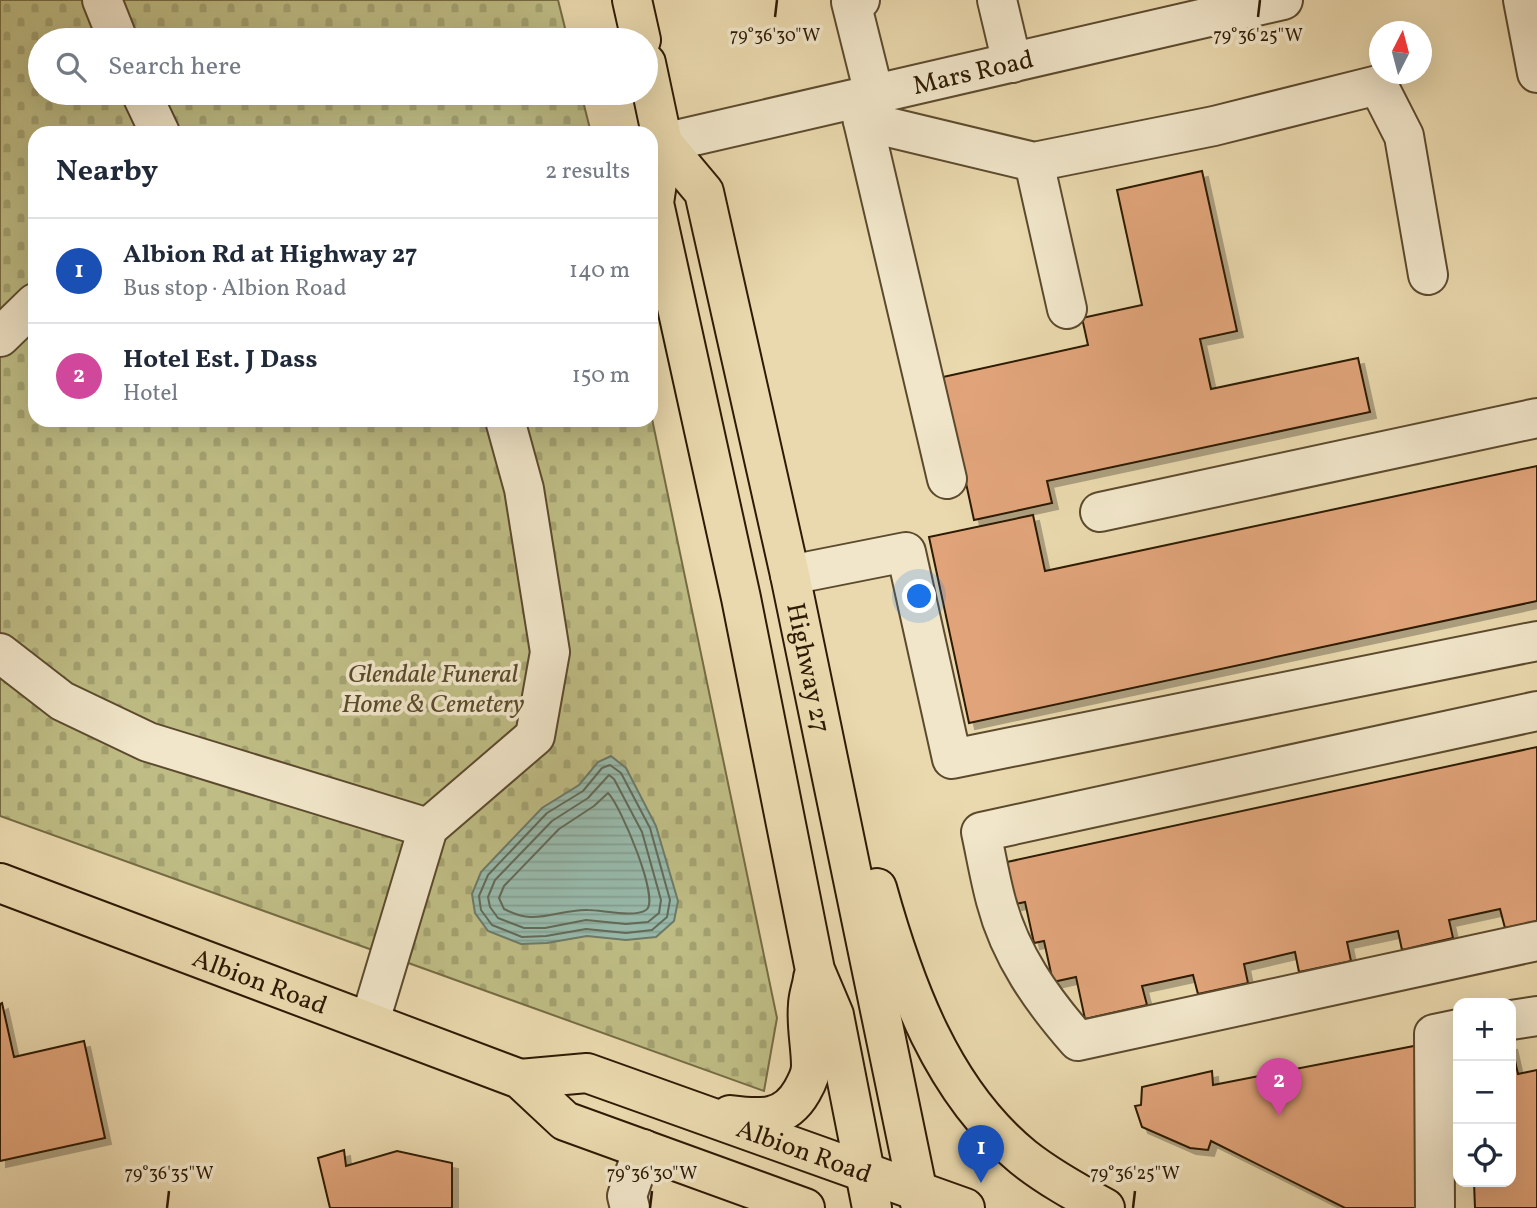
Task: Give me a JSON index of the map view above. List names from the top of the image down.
{
  "streets": {
    "main road": ["Highway 27", "Albion Road"],
    "street": ["Mars Road"]
  },
  "crossings": [
    ["Mars Road", "Highway 27"],
    ["Highway 27", "Albion Road"]
  ],
  "parks": ["Glendale Funeral Home & Cemetery"],
  "north": "top",
  "page": {
    "search": "Search here",
    "heading": ["Nearby", "2 results"],
    "list": [
      {
        "mark": "1",
        "name": "Albion Rd at Highway 27",
        "note": "Bus stop · Albion Road",
        "value": "140 m"
      },
      {
        "mark": "2",
        "name": "Hotel Est. J Dass",
        "note": "Hotel",
        "value": "150 m"
      }
    ],
    "map_buttons": ["+", "−"],
    "pins": ["2", "1"]
  },
  "coordinates": ["79°36'30\"W", "79°36'25\"W", "79°36'35\"W"]
}
